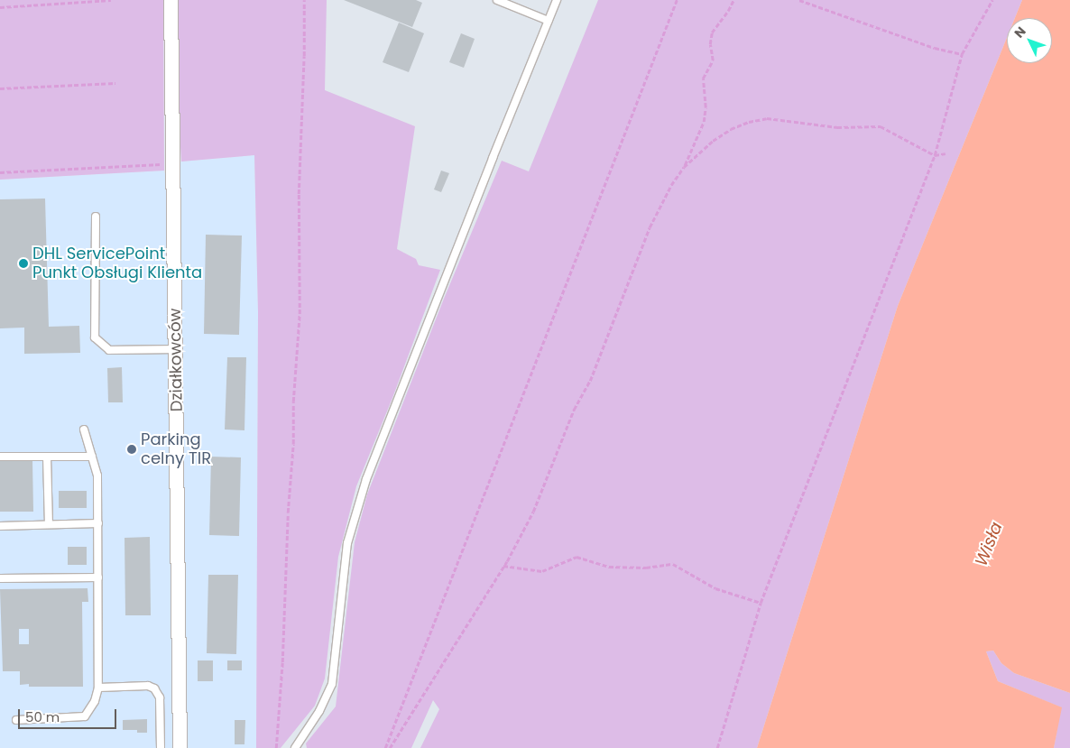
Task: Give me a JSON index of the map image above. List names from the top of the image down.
{
  "streets": {
    "street": ["Działkowców"]
  },
  "water": ["Wisła"],
  "places": ["DHL ServicePoint Punkt Obsługi Klienta", "Parking celny TIR"],
  "scale_bar": "50 m",
  "north": "top left"
}
